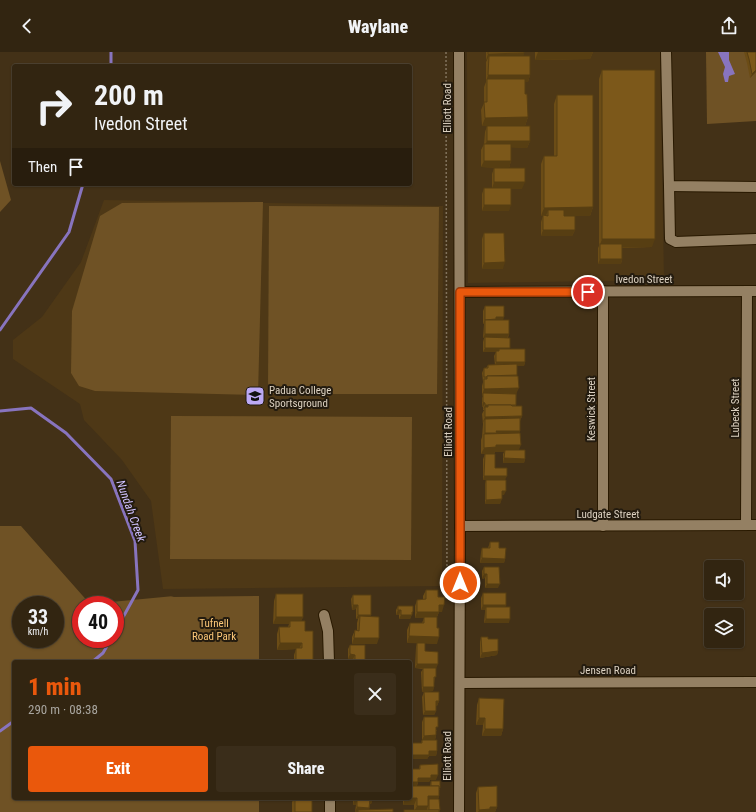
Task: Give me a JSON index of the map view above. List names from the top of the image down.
{
  "streets": {
    "street": [
      "Elliott Road",
      "Ivedon Street",
      "Lubeck Street",
      "Keswick Street",
      "Ludgate Street",
      "Jensen Road"
    ]
  },
  "crossings": [
    ["Elliott Road", "Ivedon Street"],
    ["Elliott Road", "Ludgate Street"],
    ["Elliott Road", "Jensen Road"],
    ["Ivedon Street", "Lubeck Street"],
    ["Ivedon Street", "Keswick Street"],
    ["Lubeck Street", "Ludgate Street"],
    ["Keswick Street", "Ludgate Street"]
  ],
  "water": ["Nundah Creek"],
  "parks": ["Tufnell Road Park"],
  "places": {
    "school or university": ["Padua College Sportsground"]
  },
  "page": {
    "header": "Waylane",
    "turn": ["200 m", "Ivedon Street"],
    "then": "Then",
    "speed": "33 km/h",
    "limit": "40",
    "heading": ["1 min", "290 m · 08:38"],
    "buttons": ["Exit", "Share"]
  }
}
